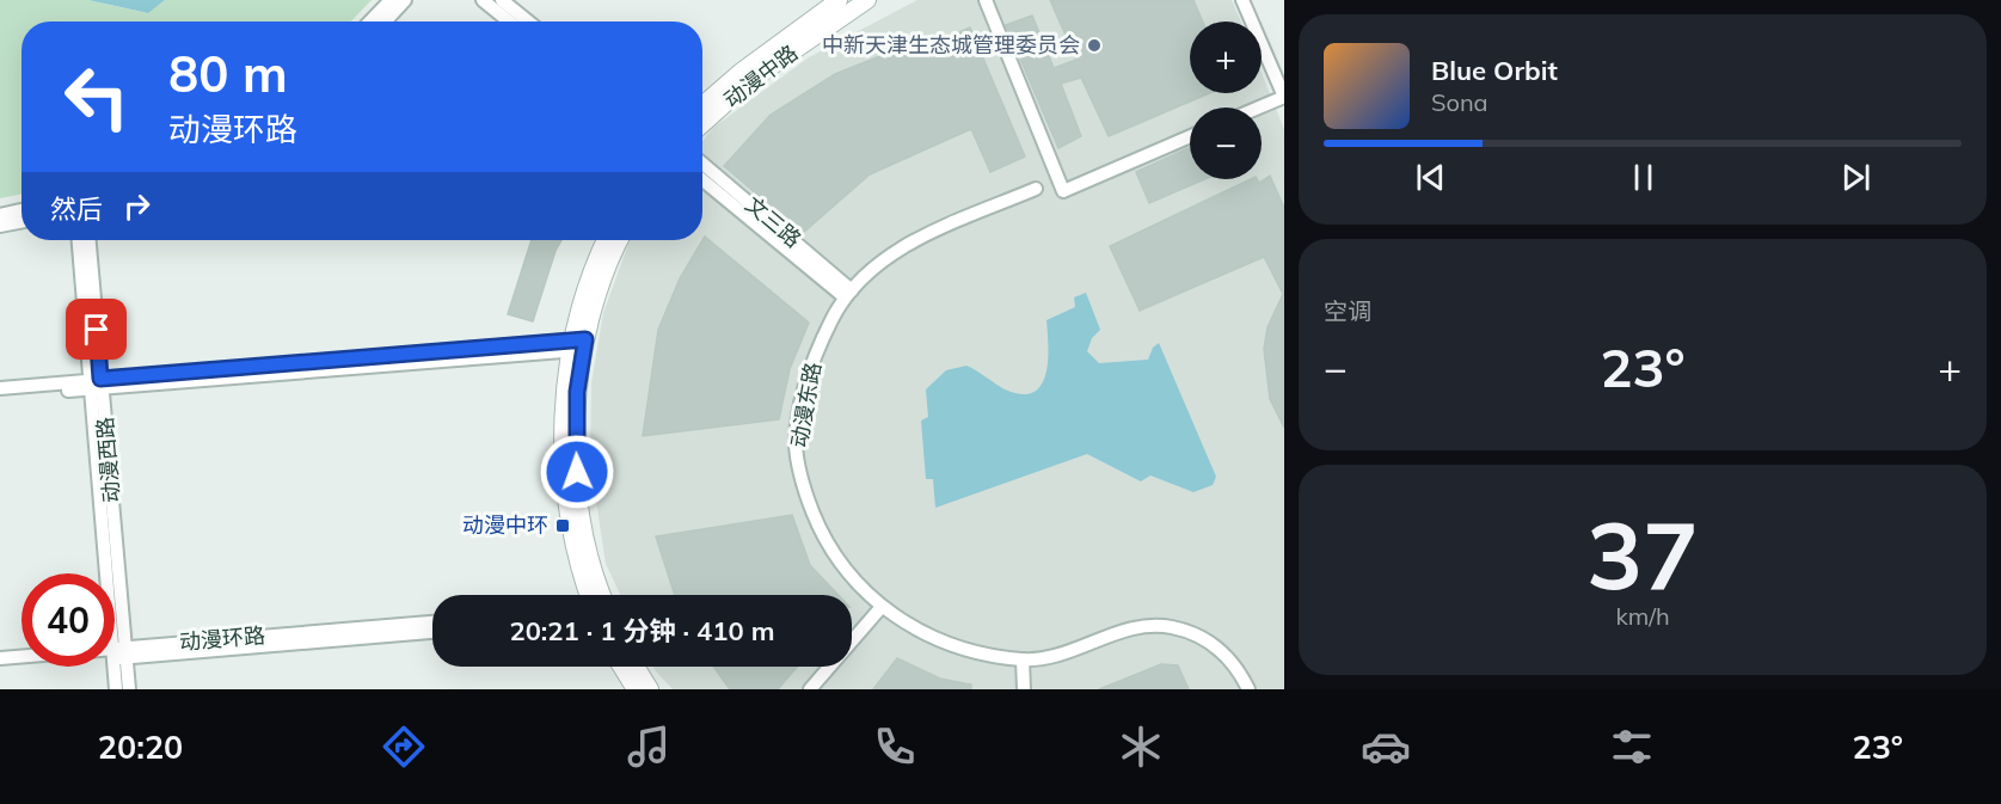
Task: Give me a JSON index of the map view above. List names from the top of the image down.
{
  "streets": {
    "street": [
      "动漫中路",
      "文三路",
      "动漫东路",
      "动漫西路",
      "动漫环路"
    ]
  },
  "crossings": [
    ["文三路", "动漫东路"],
    ["动漫西路", "动漫环路"]
  ],
  "places": {
    "other": ["中新天津生态城管理委员会"],
    "transit": ["动漫中环"]
  },
  "page": {
    "map_buttons": ["+", "−"],
    "turn": ["80 m", "动漫环路"],
    "song": ["Blue Orbit", "Sona"],
    "then": "然后",
    "tile": [
      "空调",
      ["37", "km/h"]
    ],
    "heat": ["−", "23°", "+"],
    "limit": "40",
    "trip": "20:21 · 1 分钟 · 410 m",
    "tabs": ["20:20", "23°"]
  }
}
